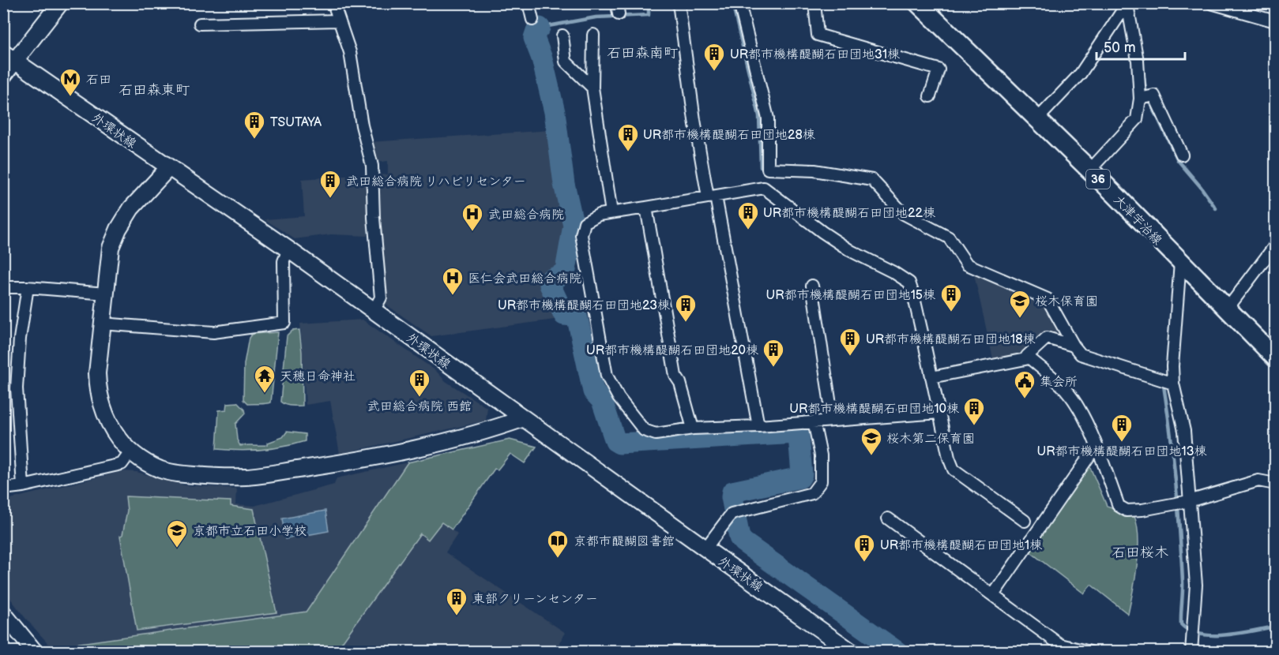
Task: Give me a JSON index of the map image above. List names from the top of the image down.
{
  "streets": {
    "main road": ["36", "大津宇治線"],
    "street": ["外環状線"]
  },
  "districts": ["石田森南町", "石田森東町", "石田桜木"],
  "places": {
    "building": [
      "UR都市機構醍醐石田団地31棟",
      "TSUTAYA",
      "UR都市機構醍醐石田団地28棟",
      "武田総合病院 リハビリセンター",
      "UR都市機構醍醐石田団地22棟",
      "UR都市機構醍醐石田団地15棟",
      "UR都市機構醍醐石田団地23棟",
      "UR都市機構醍醐石田団地18棟",
      "UR都市機構醍醐石田団地20棟",
      "武田総合病院 西館",
      "UR都市機構醍醐石田団地10棟",
      "UR都市機構醍醐石田団地13棟",
      "UR都市機構醍醐石田団地1棟",
      "東部クリーンセンター"
    ],
    "metro station": ["石田"],
    "hospital": ["武田総合病院", "医仁会武田総合病院"],
    "school or university": ["桜木保育園", "桜木第二保育園", "京都市立石田小学校"],
    "temple": ["天穂日命神社"],
    "public building": ["集会所"],
    "library": ["京都市醍醐図書館"]
  },
  "scale_bar": "50 m"
}
